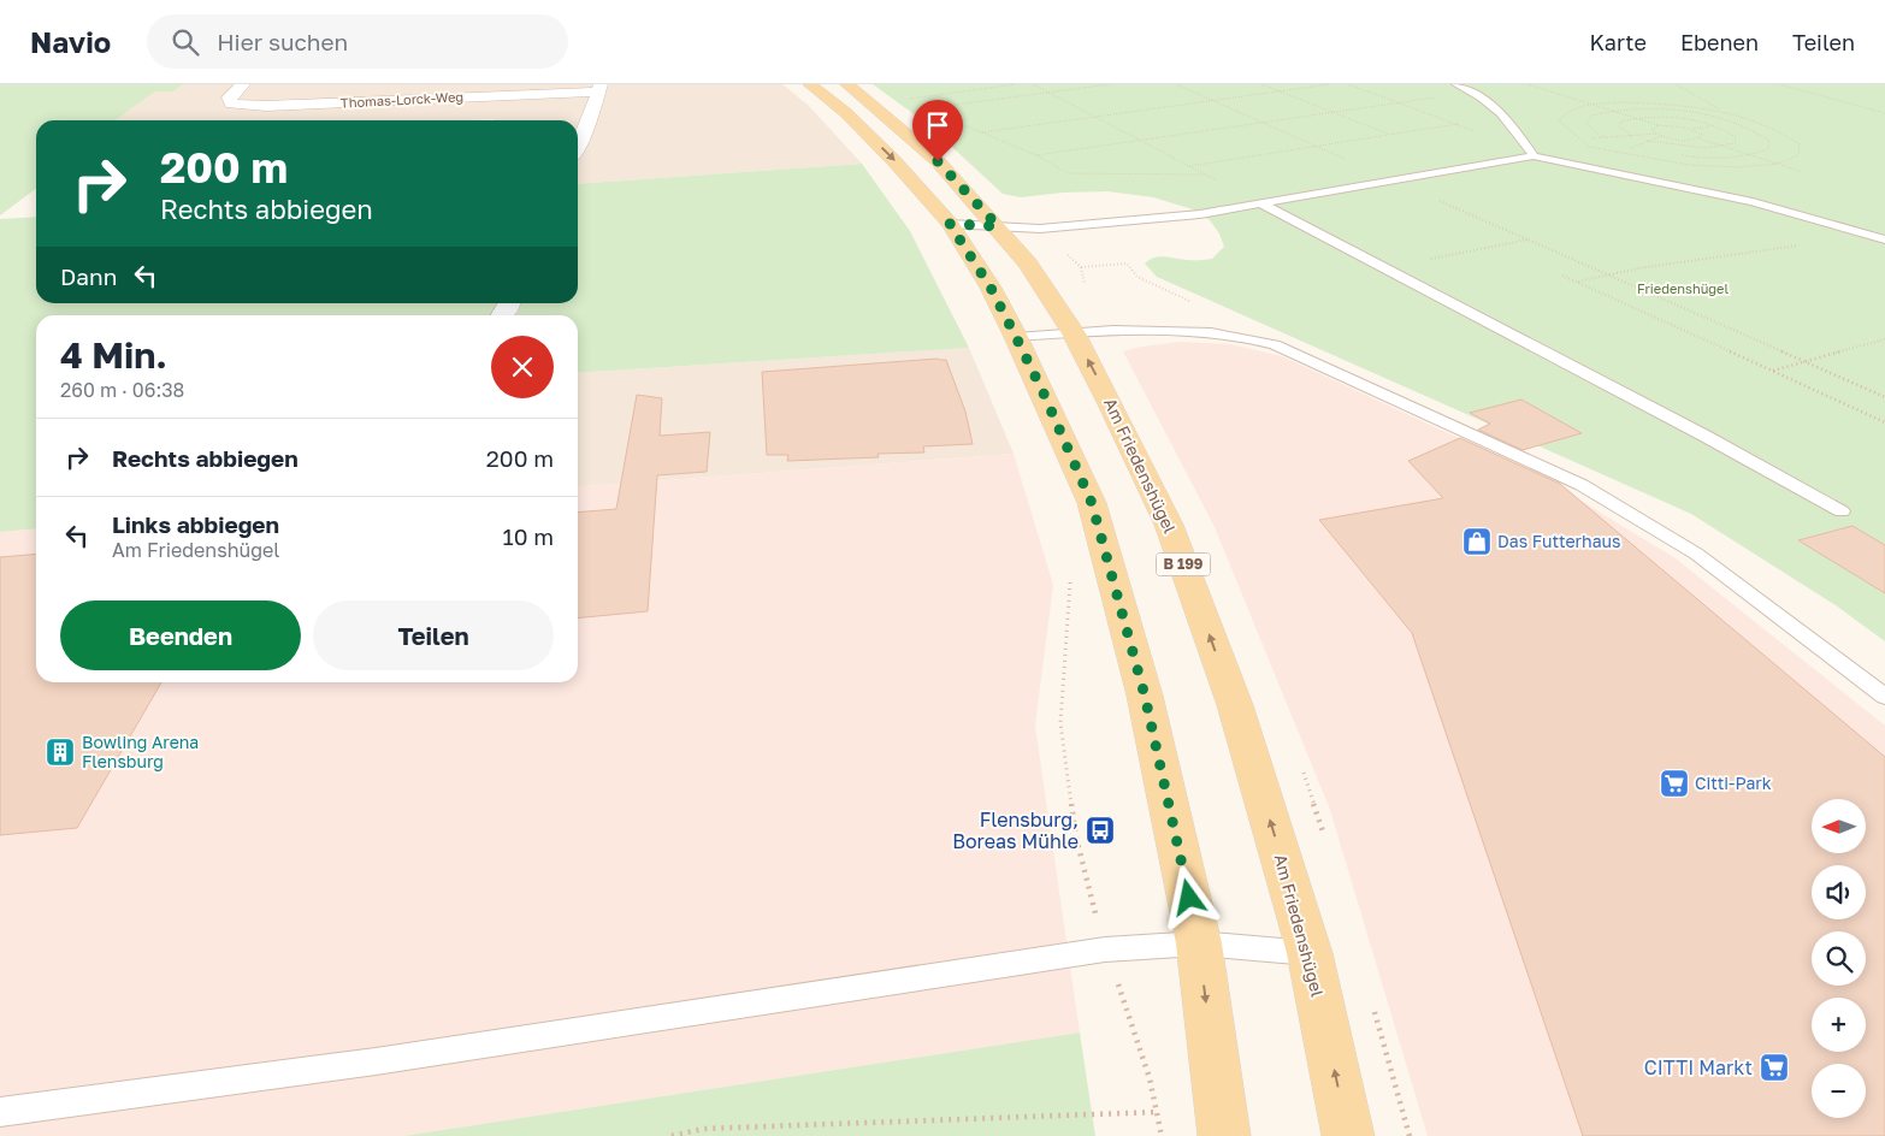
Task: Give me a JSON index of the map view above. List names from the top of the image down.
{
  "streets": {
    "main road": ["Am Friedenshügel", "B 199"],
    "street": ["Thomas-Lorck-Weg"]
  },
  "parks": ["Friedenshügel"],
  "places": {
    "shop": ["Das Futterhaus"],
    "building": ["Bowling Arena Flensburg"],
    "supermarket": ["Citti-Park", "CITTI Markt"],
    "bus stop": ["Flensburg, Boreas Mühle"]
  },
  "north": "left",
  "page": {
    "header": "Navio",
    "search": "Hier suchen",
    "nav": ["Karte", "Ebenen", "Teilen"],
    "turn": ["200 m", "Rechts abbiegen"],
    "then": "Dann",
    "heading": ["4 Min.", "260 m · 06:38"],
    "list": [
      {
        "name": "Rechts abbiegen",
        "value": "200 m"
      },
      {
        "name": "Links abbiegen",
        "note": "Am Friedenshügel",
        "value": "10 m"
      }
    ],
    "buttons": ["Beenden", "Teilen"],
    "map_buttons": ["+", "−"]
  }
}
